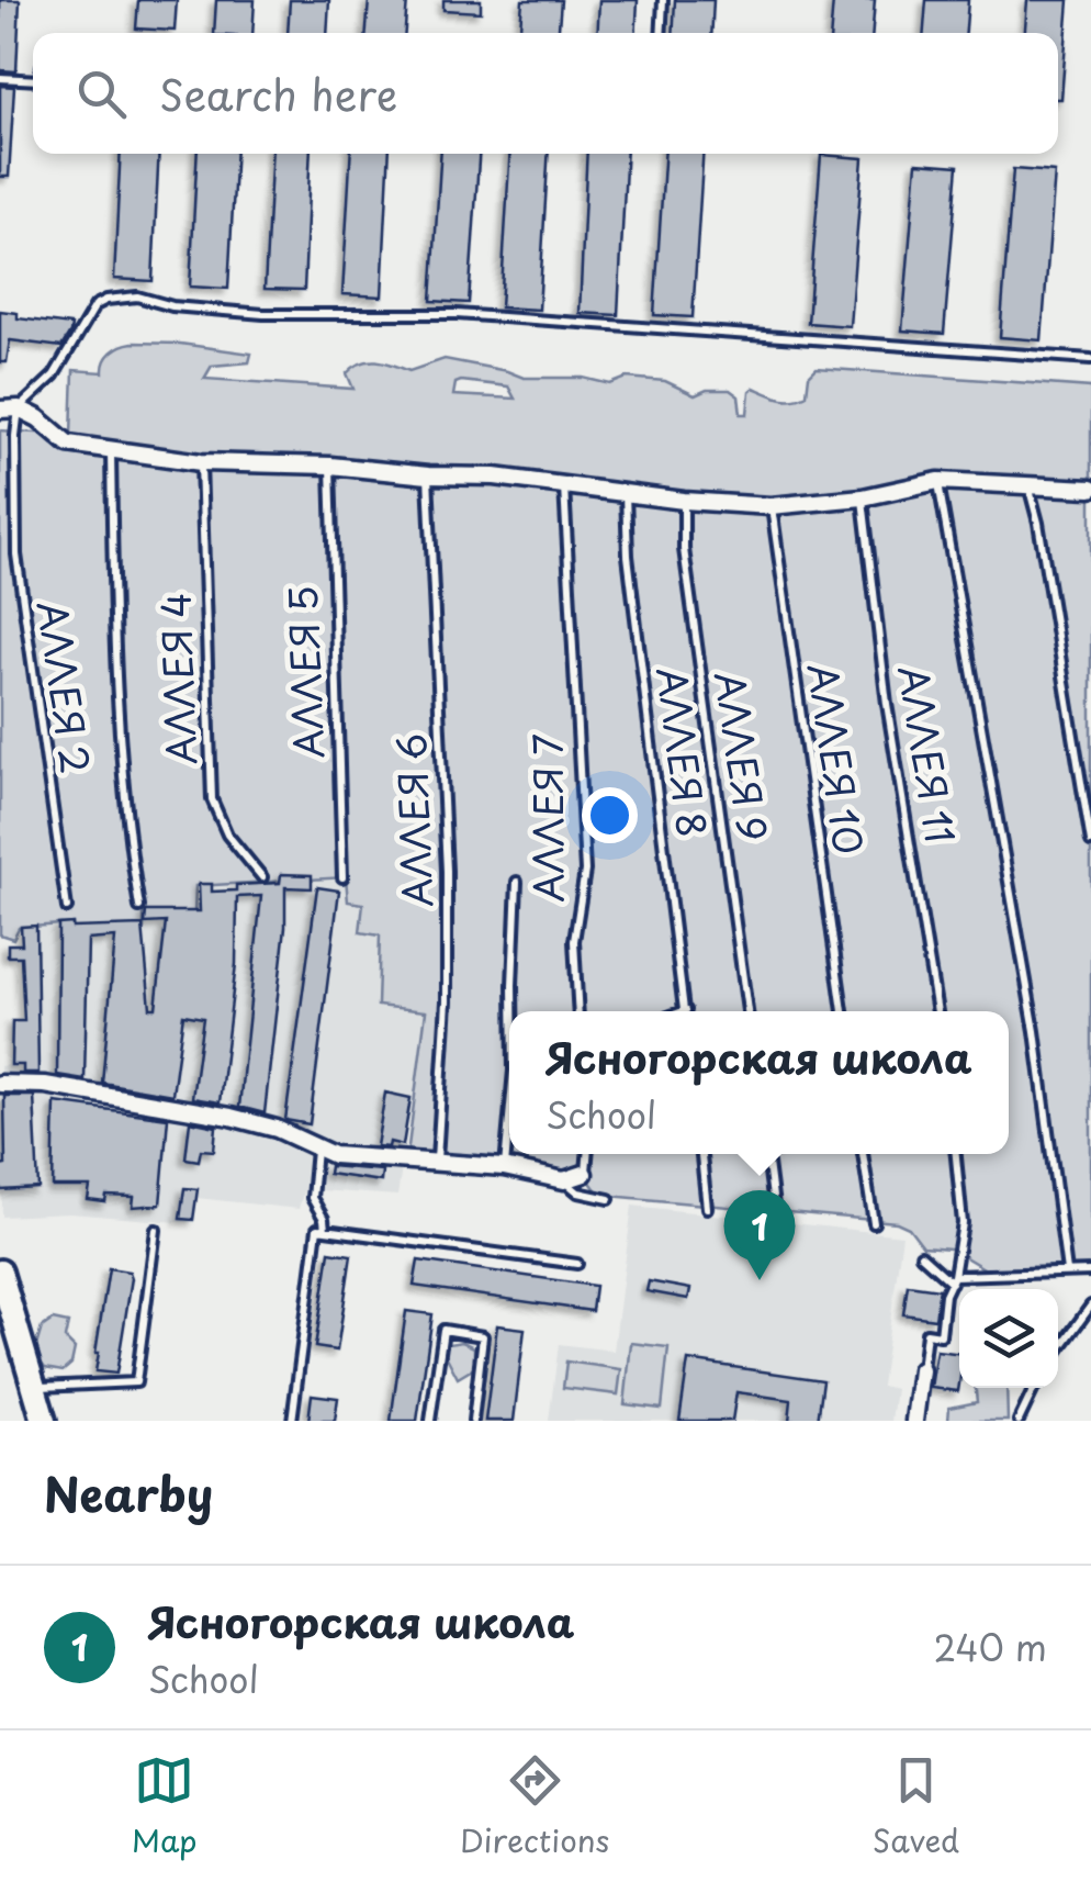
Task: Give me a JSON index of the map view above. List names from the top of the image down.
{
  "streets": {
    "lane": [
      "АЛЛЕЯ 5",
      "АЛЛЕЯ 4",
      "АЛЛЕЯ 2",
      "АЛЛЕЯ 8",
      "АЛЛЕЯ 11",
      "АЛЛЕЯ 9",
      "АЛЛЕЯ 10",
      "АЛЛЕЯ 7",
      "АЛЛЕЯ 6"
    ]
  },
  "page": {
    "search": "Search here",
    "popup": ["Ясногорская школа", "School"],
    "pins": "1",
    "heading": "Nearby",
    "list": [
      {
        "mark": "1",
        "name": "Ясногорская школа",
        "note": "School",
        "value": "240 m"
      }
    ],
    "nav": ["Map", "Directions", "Saved"]
  }
}
